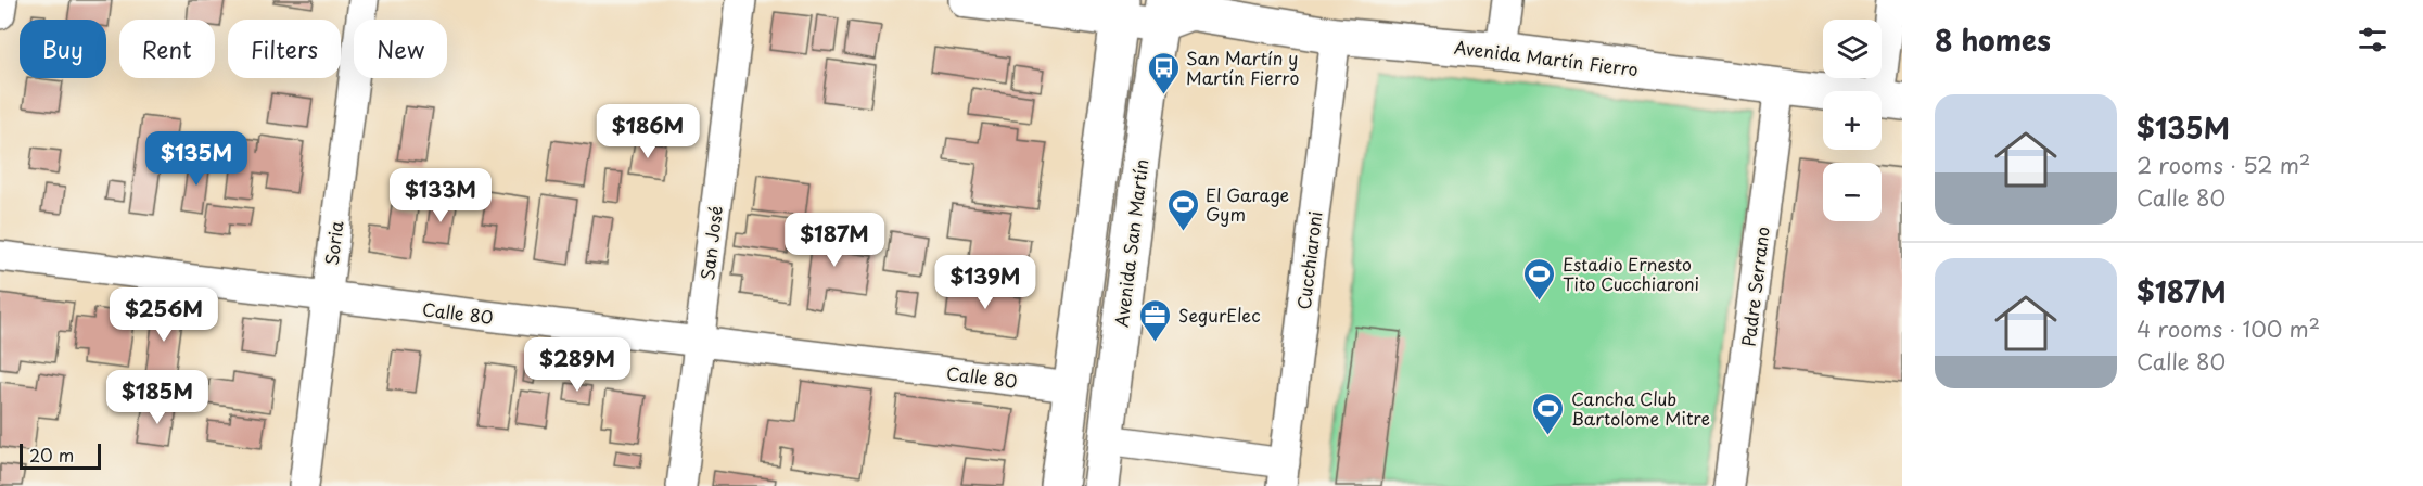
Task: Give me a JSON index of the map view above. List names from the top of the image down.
{
  "streets": {
    "main road": ["Avenida Martín Fierro", "Avenida San Martín"],
    "street": [
      "Soria",
      "San José",
      "Cucchiaroni",
      "Padre Serrano",
      "Calle 80"
    ]
  },
  "crossings": [
    ["Avenida Martín Fierro", "Avenida San Martín"],
    ["Avenida Martín Fierro", "Cucchiaroni"],
    ["Avenida Martín Fierro", "Padre Serrano"],
    ["Soria", "Calle 80"],
    ["San José", "Calle 80"]
  ],
  "places": {
    "bus stop": ["San Martín y Martín Fierro"],
    "sports": ["El Garage Gym", "Estadio Ernesto Tito Cucchiaroni", "Cancha Club Bartolome Mitre"],
    "office": ["SegurElec"]
  },
  "scale_bar": "20 m",
  "page": {
    "heading": "8 homes",
    "map_buttons": ["+", "−"],
    "chip": [
      "Buy",
      "Rent",
      "Filters",
      "New"
    ],
    "list": [
      {
        "name": "$135M",
        "note": "2 rooms · 52 m² · Calle 80"
      },
      {
        "name": "$187M",
        "note": "4 rooms · 100 m² · Calle 80"
      }
    ],
    "price": [
      "$186M",
      "$135M",
      "$133M",
      "$187M",
      "$139M",
      "$256M",
      "$289M",
      "$185M"
    ],
    "scale": "20 m"
  }
}
